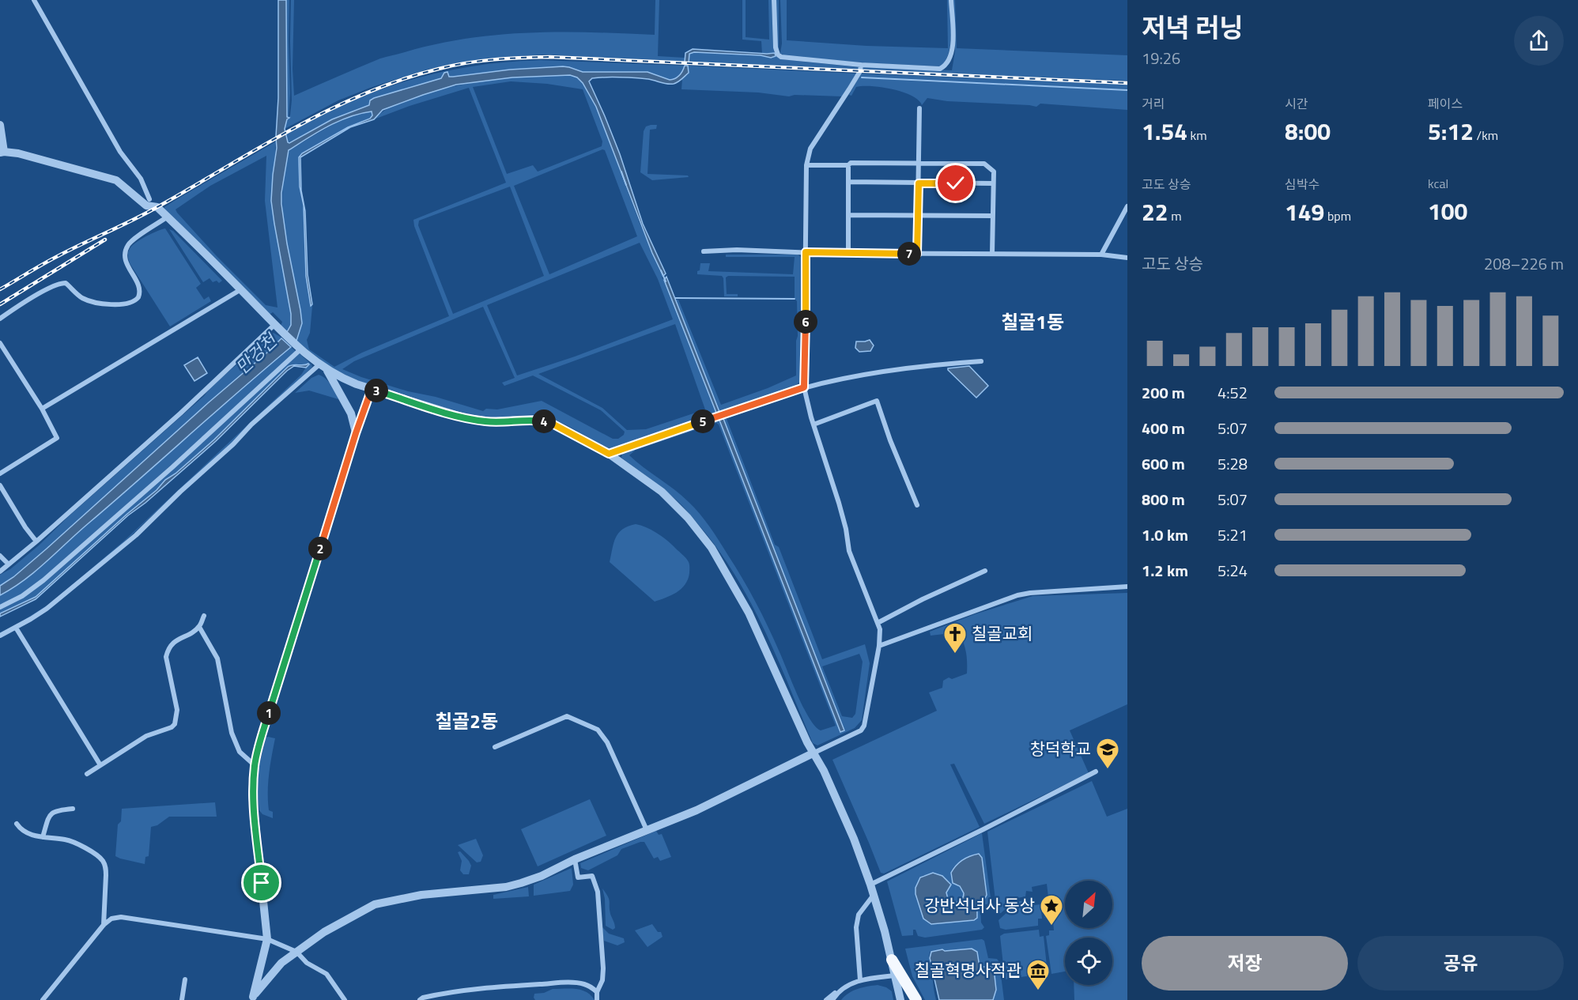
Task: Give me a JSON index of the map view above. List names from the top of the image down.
{
  "districts": ["칠골1동", "칠골2동"],
  "water": ["만겅천"],
  "places": {
    "church": ["칠골교회"],
    "school or university": ["창덕학교"],
    "place": ["강반석녀사 동상"],
    "museum": ["칠골혁명사적관"]
  },
  "north": "top right",
  "page": {
    "heading": ["저녁 러닝", "19:26"],
    "stats": [
      ["거리", "1.54 km"],
      ["시간", "8:00"],
      ["페이스", "5:12 /km"],
      ["고도 상승", "22 m"],
      ["심박수", "149 bpm"],
      ["kcal", "100"]
    ],
    "pins": [
      "7",
      "6",
      "3",
      "4",
      "5",
      "2",
      "1"
    ],
    "chart": ["고도 상승", "208–226 m"],
    "list": [
      {
        "name": "200 m",
        "note": "4:52"
      },
      {
        "name": "400 m",
        "note": "5:07"
      },
      {
        "name": "600 m",
        "note": "5:28"
      },
      {
        "name": "800 m",
        "note": "5:07"
      },
      {
        "name": "1.0 km",
        "note": "5:21"
      },
      {
        "name": "1.2 km",
        "note": "5:24"
      }
    ],
    "buttons": ["저장", "공유"]
  }
}
